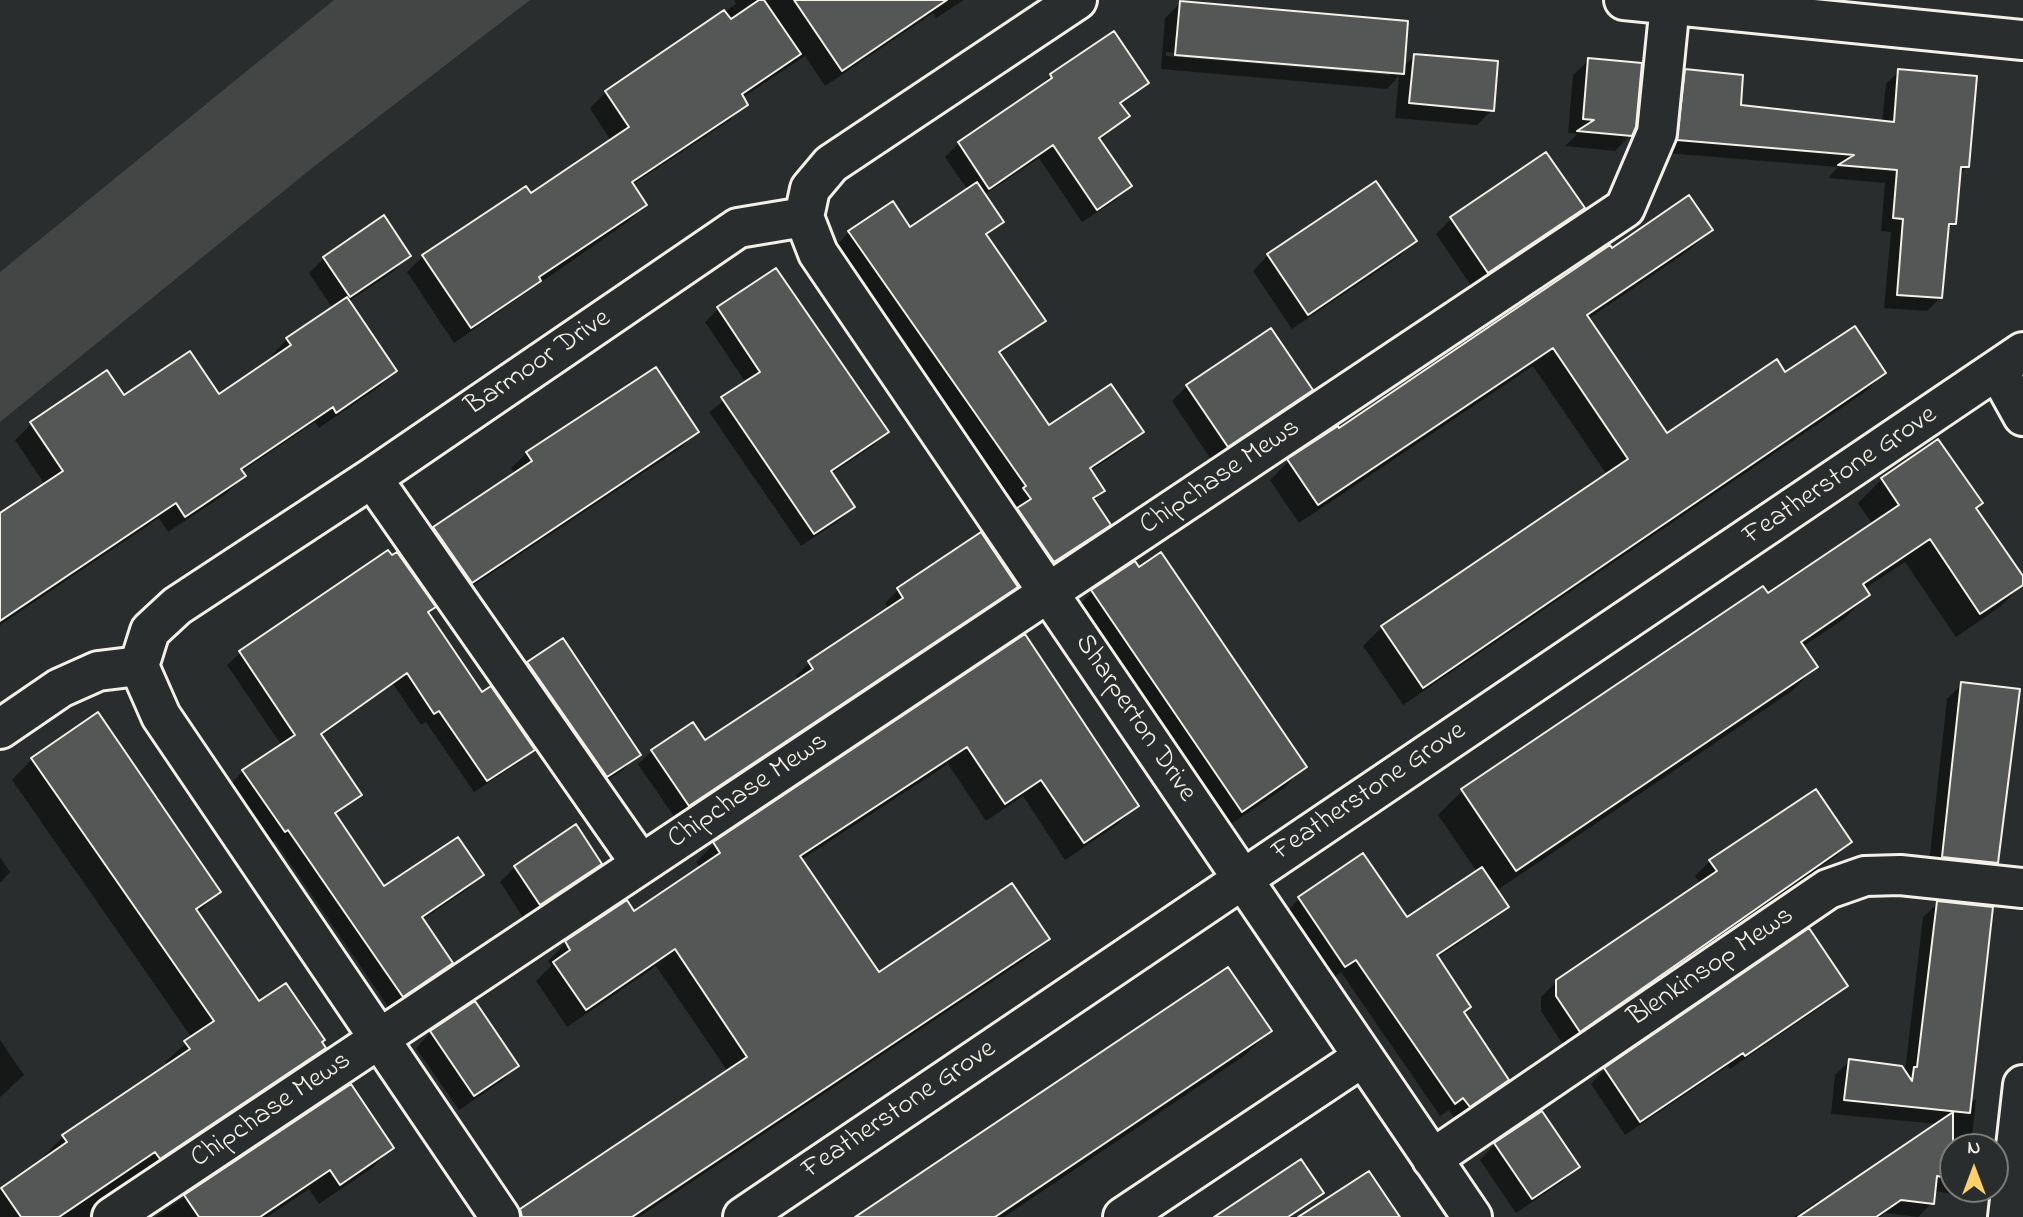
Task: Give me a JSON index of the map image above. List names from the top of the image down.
{
  "streets": {
    "street": [
      "Barmoor Drive",
      "Featherstone Grove",
      "Chipchase Mews",
      "Sharperton Drive",
      "Blenkinsop Mews"
    ]
  },
  "crossings": [
    ["Barmoor Drive", "Chipchase Mews"],
    ["Barmoor Drive", "Sharperton Drive"],
    ["Featherstone Grove", "Sharperton Drive"],
    ["Chipchase Mews", "Sharperton Drive"],
    ["Sharperton Drive", "Blenkinsop Mews"]
  ],
  "north": "top"
}
